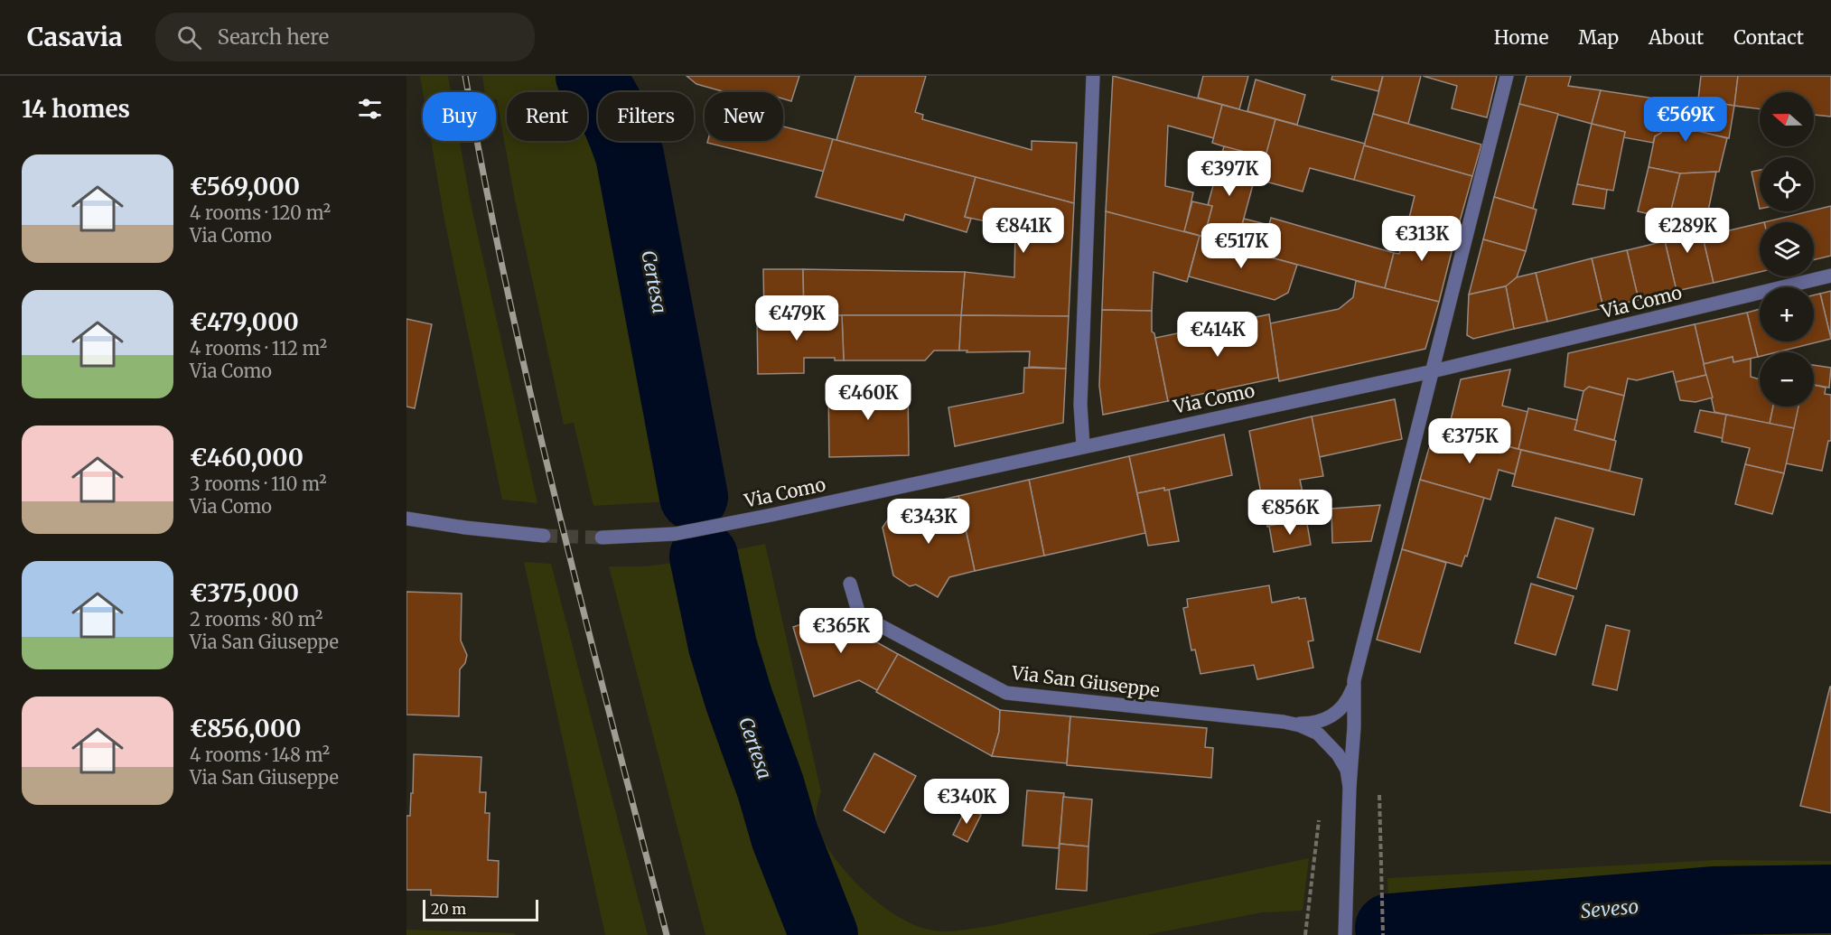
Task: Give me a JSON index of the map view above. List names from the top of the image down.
{
  "streets": {
    "street": ["Via Como", "Via San Giuseppe"]
  },
  "crossings": [
    ["Via Como", "Via San Giuseppe"]
  ],
  "water": ["Certesa", "Seveso"],
  "scale_bar": "20 m",
  "north": "left",
  "page": {
    "header": "Casavia",
    "search": "Search here",
    "nav": [
      "Home",
      "Map",
      "About",
      "Contact"
    ],
    "heading": "14 homes",
    "map_buttons": ["+", "−"],
    "chip": [
      "Buy",
      "Rent",
      "Filters",
      "New"
    ],
    "price": [
      "€569K",
      "€397K",
      "€841K",
      "€289K",
      "€313K",
      "€517K",
      "€479K",
      "€414K",
      "€460K",
      "€375K",
      "€856K",
      "€343K",
      "€365K",
      "€340K"
    ],
    "list": [
      {
        "name": "€569,000",
        "note": "4 rooms · 120 m² · Via Como"
      },
      {
        "name": "€479,000",
        "note": "4 rooms · 112 m² · Via Como"
      },
      {
        "name": "€460,000",
        "note": "3 rooms · 110 m² · Via Como"
      },
      {
        "name": "€375,000",
        "note": "2 rooms · 80 m² · Via San Giuseppe"
      },
      {
        "name": "€856,000",
        "note": "4 rooms · 148 m² · Via San Giuseppe"
      }
    ],
    "scale": "20 m"
  }
}
